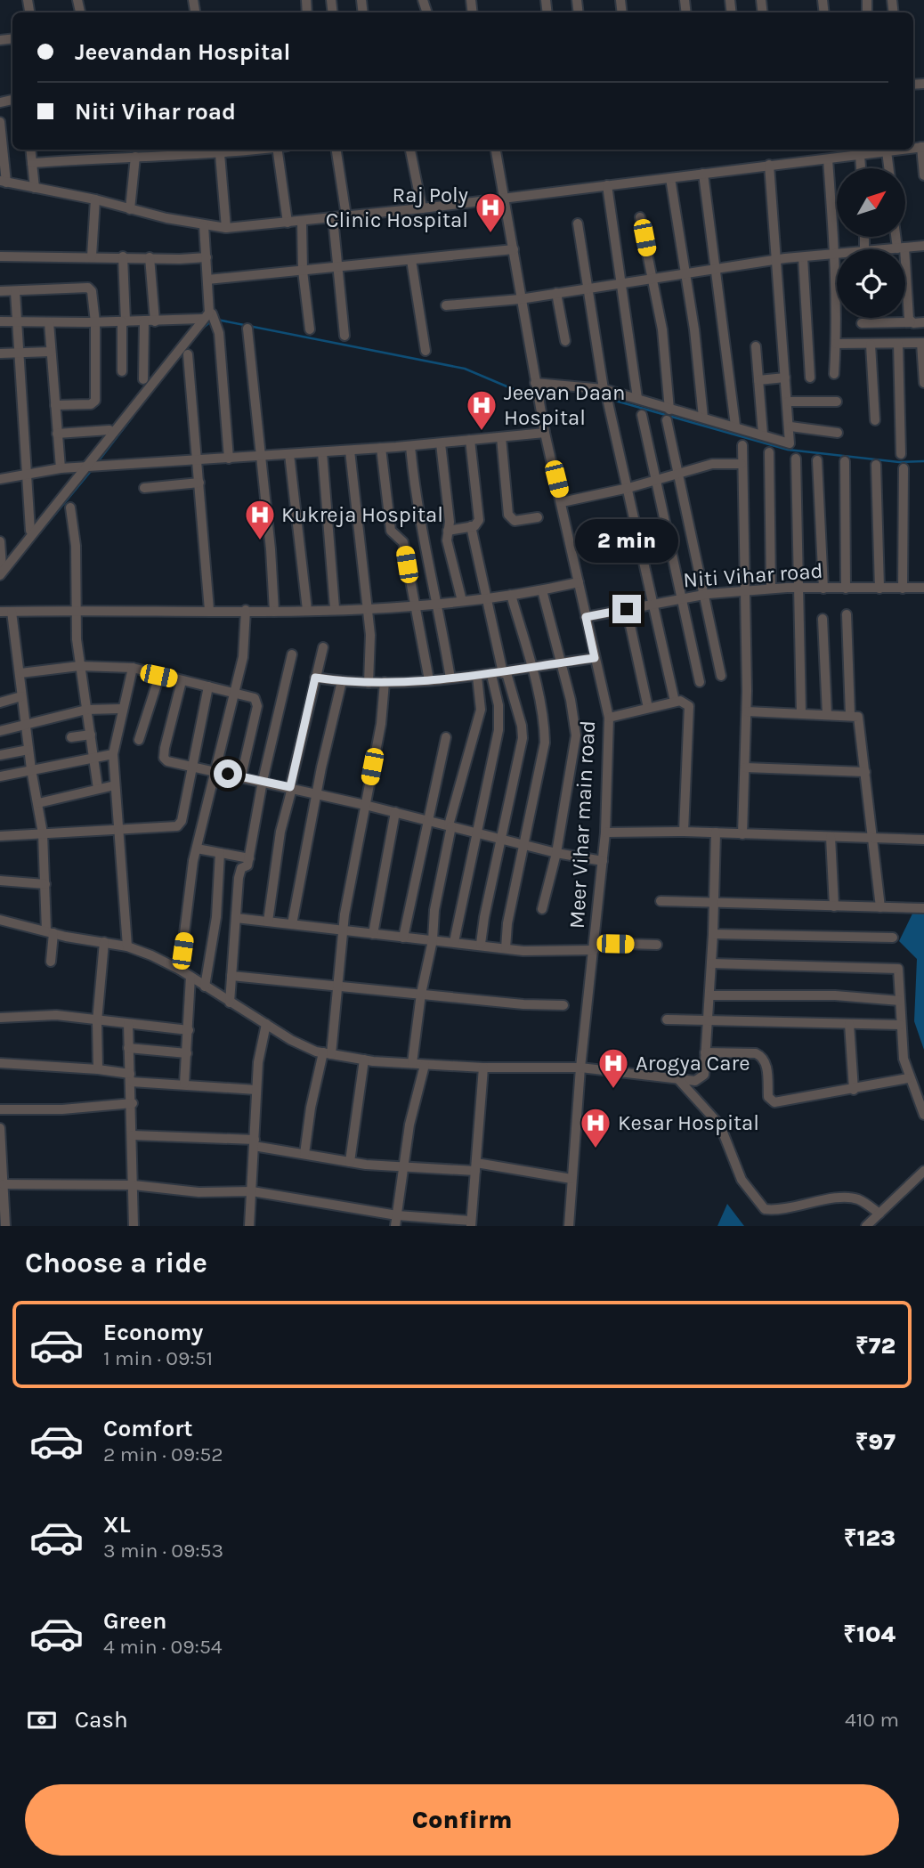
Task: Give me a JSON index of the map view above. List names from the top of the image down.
{
  "streets": {
    "street": ["Niti Vihar road", "Meer Vihar main road"]
  },
  "crossings": [
    ["Niti Vihar road", "Meer Vihar main road"]
  ],
  "places": {
    "hospital": [
      "Raj Poly Clinic Hospital",
      "Jeevan Daan Hospital",
      "Kukreja Hospital",
      "Arogya Care",
      "Kesar Hospital"
    ]
  },
  "north": "top right",
  "page": {
    "banner": ["Jeevandan Hospital", "Niti Vihar road"],
    "bubble": "2 min",
    "heading": "Choose a ride",
    "list": [
      {
        "name": "Economy",
        "note": "1 min · 09:51",
        "value": "₹72"
      },
      {
        "name": "Comfort",
        "note": "2 min · 09:52",
        "value": "₹97"
      },
      {
        "name": "XL",
        "note": "3 min · 09:53",
        "value": "₹123"
      },
      {
        "name": "Green",
        "note": "4 min · 09:54",
        "value": "₹104"
      }
    ],
    "pay": ["Cash", "410 m"],
    "buttons": "Confirm"
  }
}
